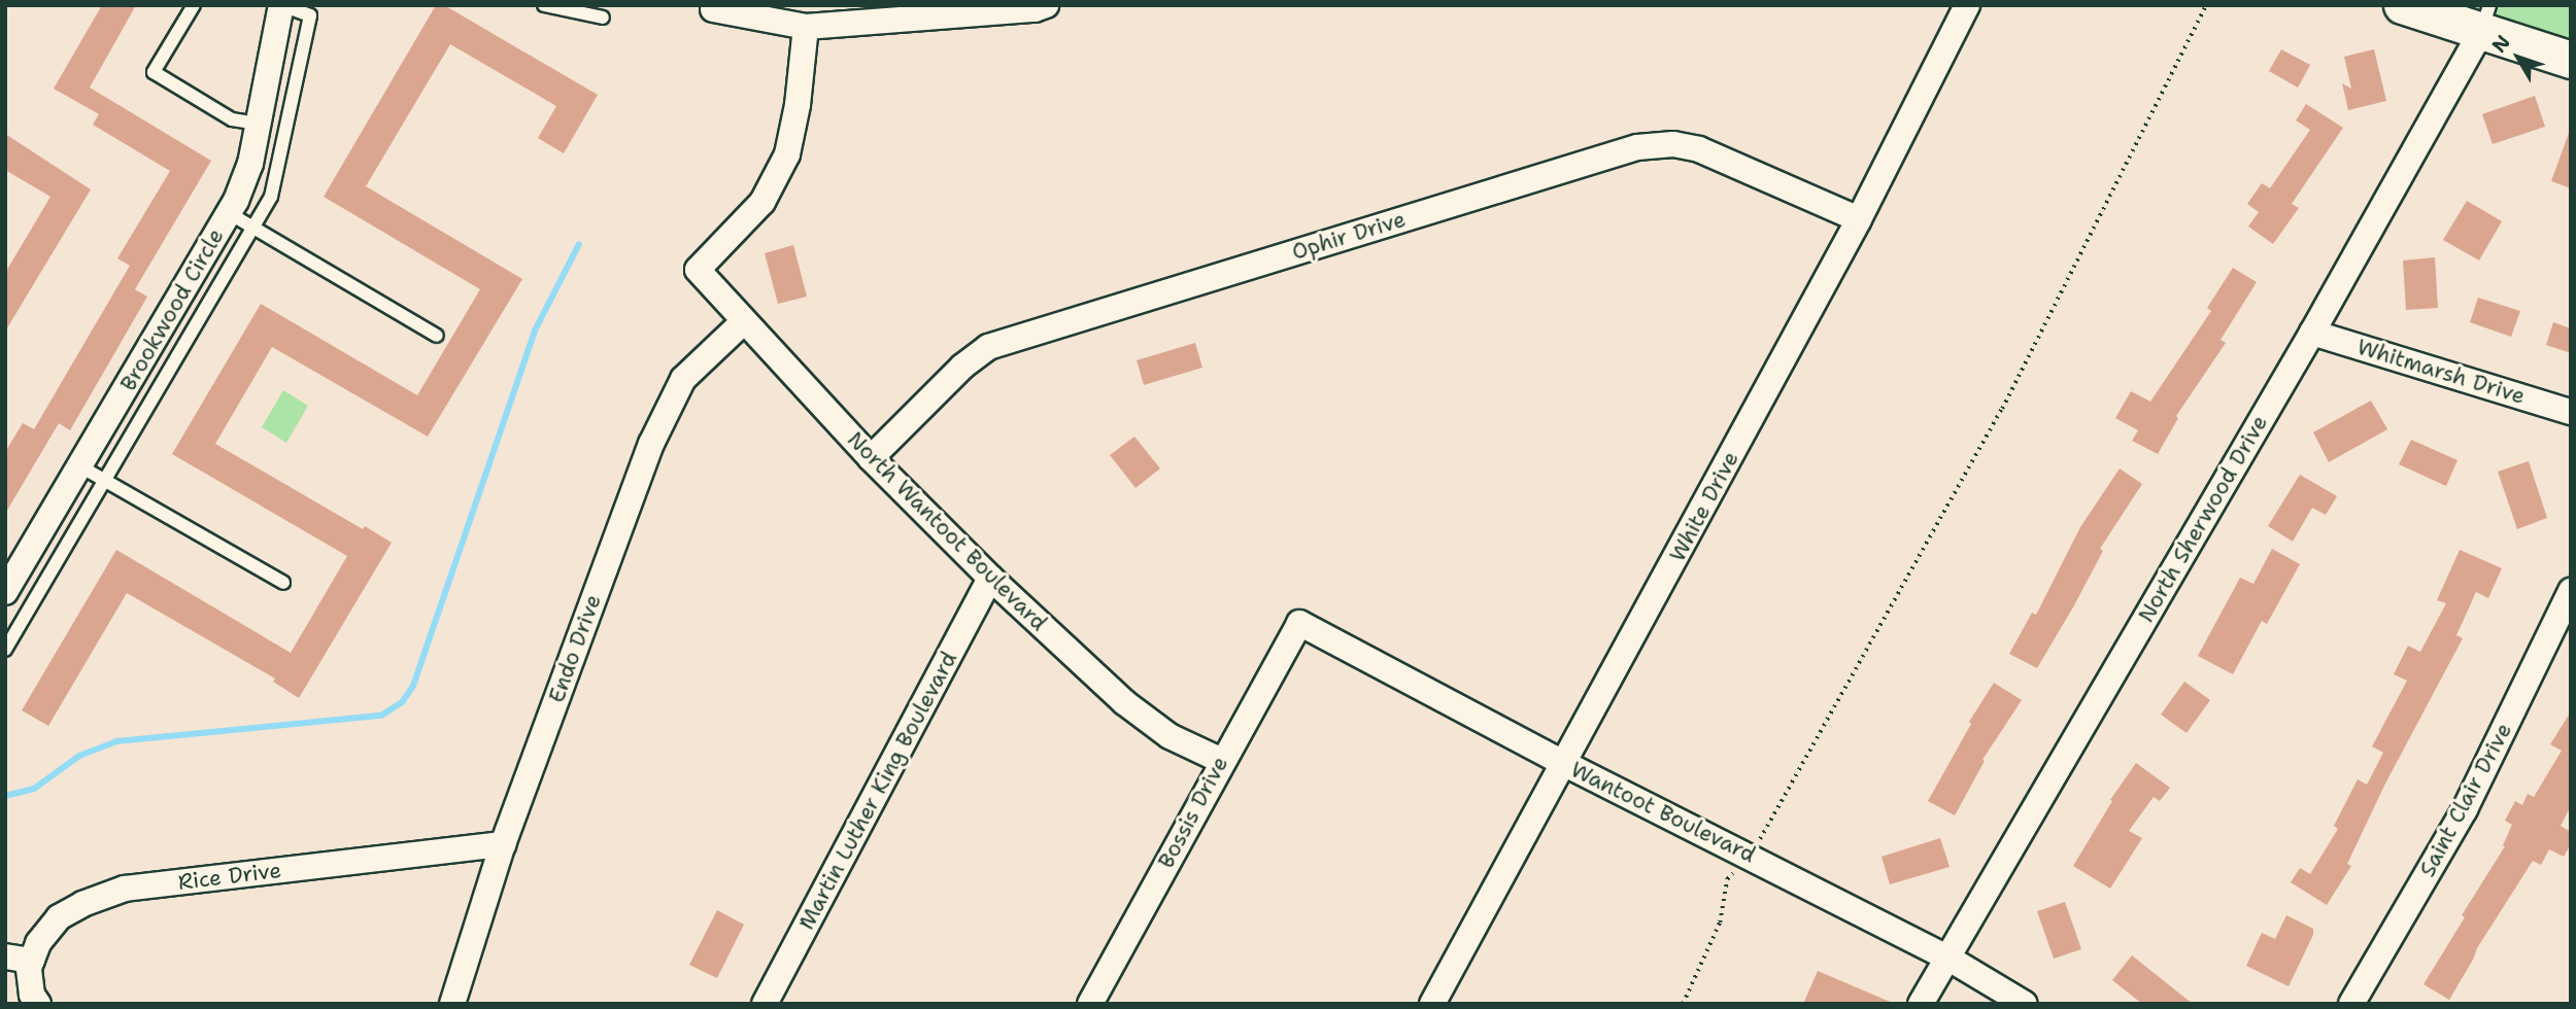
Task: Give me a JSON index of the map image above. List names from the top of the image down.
{
  "streets": {
    "street": [
      "Ophir Drive",
      "Brookwood Circle",
      "Whitmarsh Drive",
      "White Drive",
      "North Sherwood Drive",
      "North Wantoot Boulevard",
      "Endo Drive",
      "Martin Luther King Boulevard",
      "Saint Clair Drive",
      "Bossis Drive",
      "Wantoot Boulevard",
      "Rice Drive"
    ]
  },
  "crossings": [
    ["Ophir Drive", "White Drive"],
    ["Ophir Drive", "North Wantoot Boulevard"],
    ["Whitmarsh Drive", "North Sherwood Drive"],
    ["White Drive", "Wantoot Boulevard"],
    ["North Sherwood Drive", "Wantoot Boulevard"],
    ["North Wantoot Boulevard", "Endo Drive"],
    ["North Wantoot Boulevard", "Martin Luther King Boulevard"],
    ["North Wantoot Boulevard", "Bossis Drive"],
    ["Endo Drive", "Rice Drive"],
    ["Bossis Drive", "Wantoot Boulevard"]
  ],
  "north": "top left"
}
